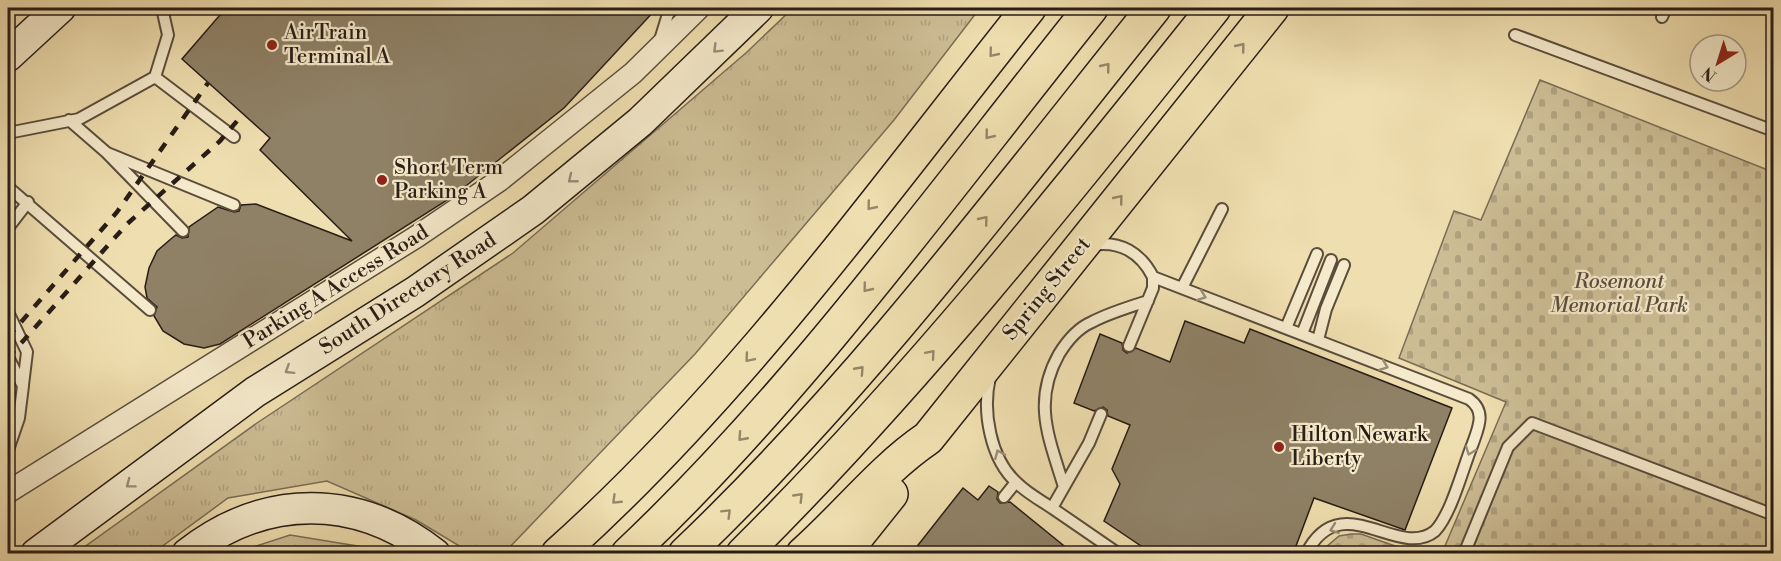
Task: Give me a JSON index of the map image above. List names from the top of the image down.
{
  "streets": {
    "main road": ["Spring Street"],
    "street": ["Parking A Access Road", "South Directory Road"]
  },
  "one_way": ["South Directory Road"],
  "parks": ["Rosemont Memorial Park"],
  "places": ["AirTrain Terminal A", "Short Term Parking A", "Hilton Newark Liberty"],
  "north": "bottom left"
}
